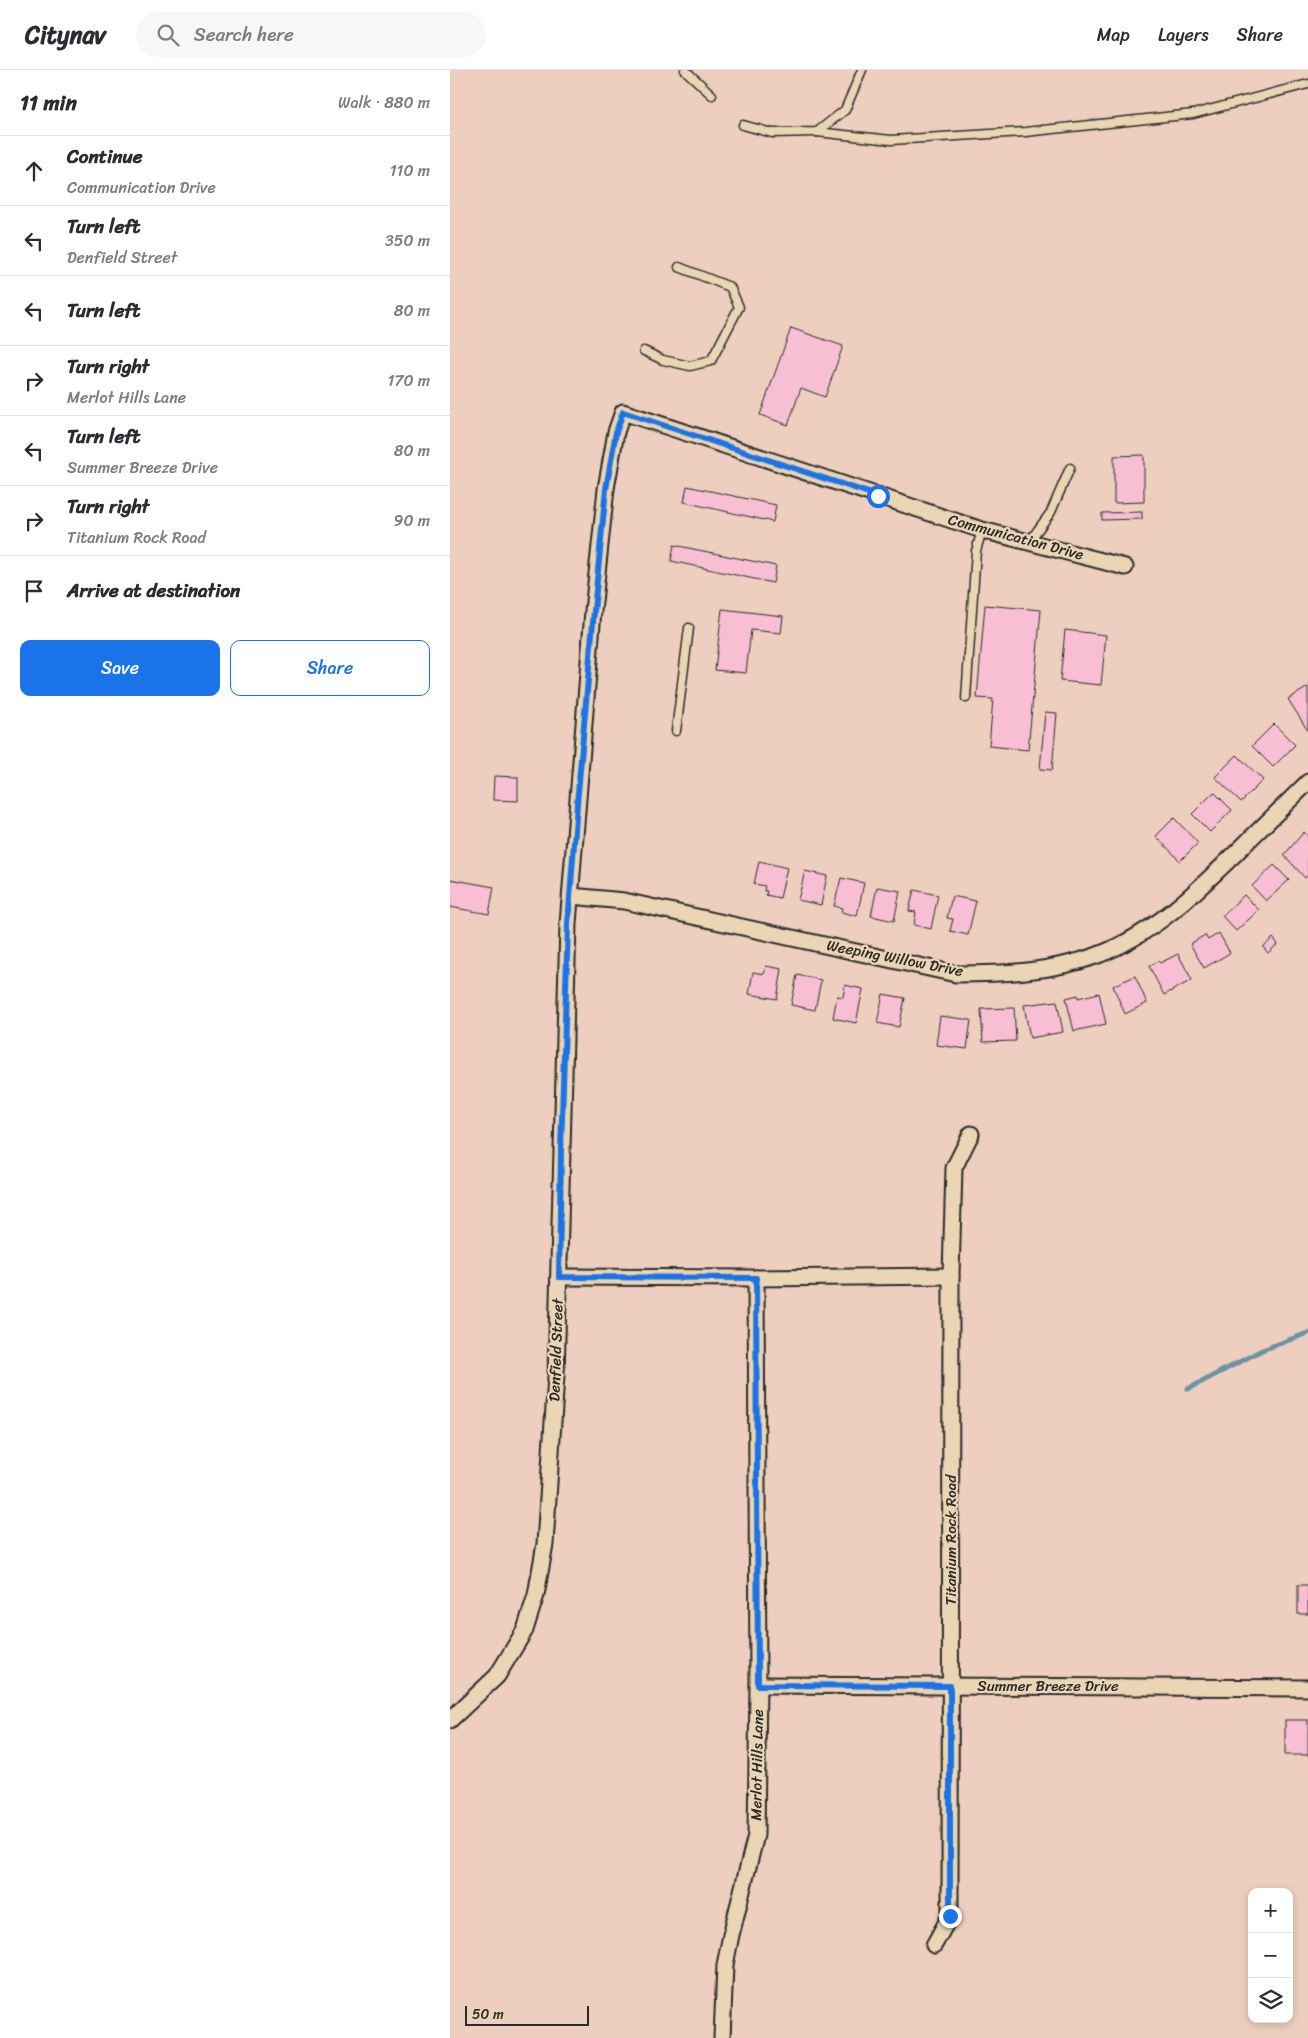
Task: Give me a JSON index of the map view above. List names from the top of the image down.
{
  "streets": {
    "street": [
      "Communication Drive",
      "Weeping Willow Drive",
      "Denfield Street",
      "Titanium Rock Road",
      "Summer Breeze Drive",
      "Merlot Hills Lane"
    ]
  },
  "crossings": [
    ["Communication Drive", "Denfield Street"],
    ["Weeping Willow Drive", "Denfield Street"],
    ["Titanium Rock Road", "Summer Breeze Drive"],
    ["Summer Breeze Drive", "Merlot Hills Lane"]
  ],
  "scale_bar": "50 m",
  "page": {
    "header": "Citynav",
    "search": "Search here",
    "nav": ["Map", "Layers", "Share"],
    "heading": ["11 min", "Walk · 880 m"],
    "list": [
      ["Continue", "Communication Drive", "110 m"],
      ["Turn left", "Denfield Street", "350 m"],
      ["Turn left", "80 m"],
      ["Turn right", "Merlot Hills Lane", "170 m"],
      ["Turn left", "Summer Breeze Drive", "80 m"],
      ["Turn right", "Titanium Rock Road", "90 m"],
      "Arrive at destination"
    ],
    "buttons": ["Save", "Share"],
    "map_buttons": ["+", "−"],
    "scale": "50 m"
  }
}
